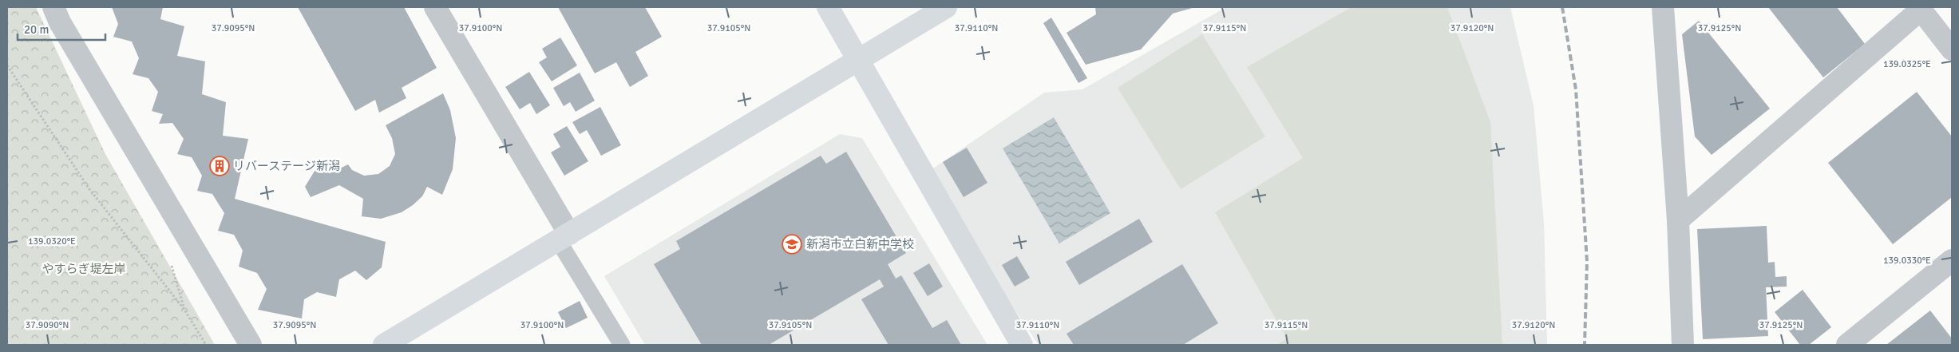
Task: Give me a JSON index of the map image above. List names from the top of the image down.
{
  "parks": ["やすらぎ堤左岸"],
  "places": {
    "building": ["リバーステージ新潟"],
    "school or university": ["新潟市立白新中学校"]
  },
  "scale_bar": "20 m",
  "coordinates": [
    "37.9095°N",
    "37.9100°N",
    "37.9105°N",
    "37.9110°N",
    "37.9115°N",
    "37.9120°N",
    "37.9125°N",
    "139.0325°E",
    "139.0320°E",
    "139.0330°E",
    "37.9090°N"
  ]
}
